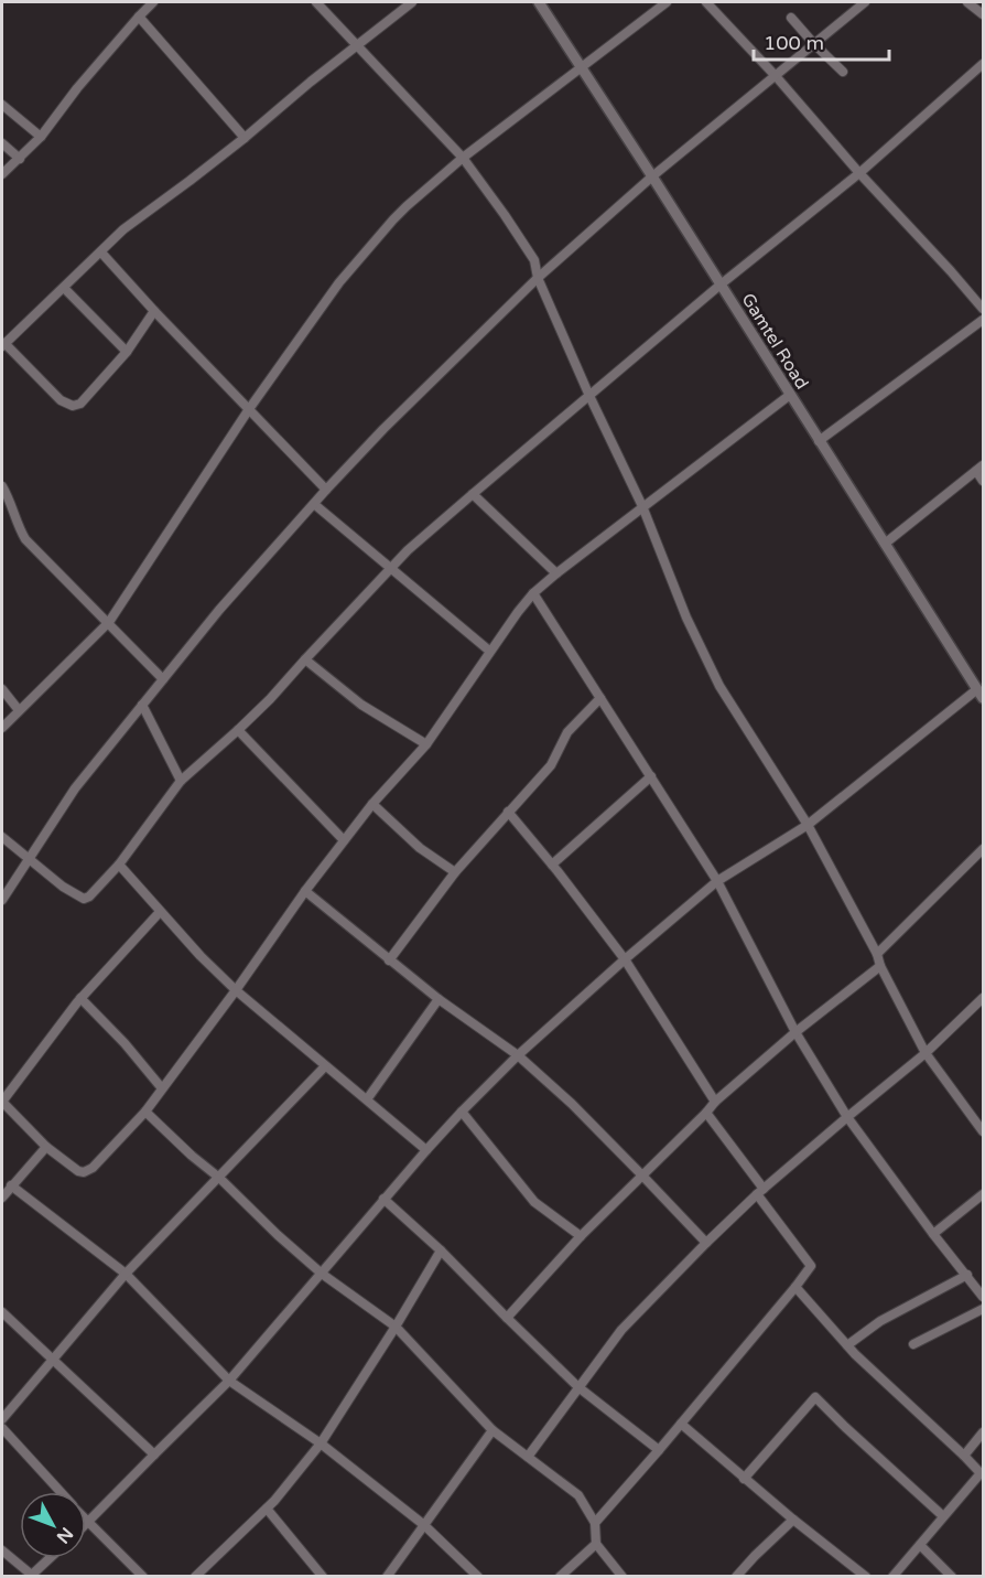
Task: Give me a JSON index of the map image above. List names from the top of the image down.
{
  "streets": {
    "street": ["Gamtel Road"]
  },
  "scale_bar": "100 m",
  "north": "bottom right"
}
